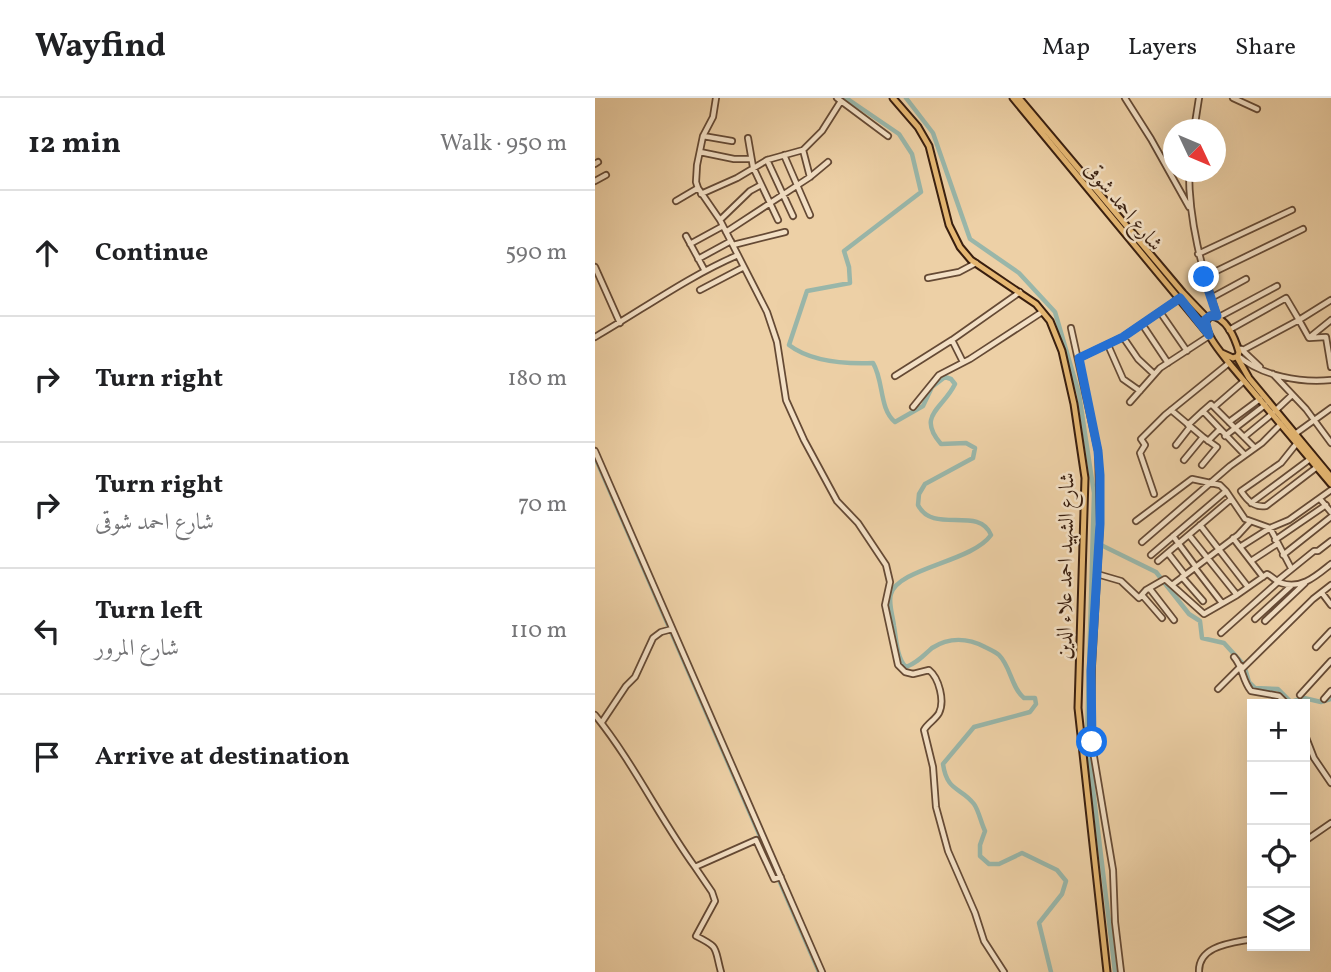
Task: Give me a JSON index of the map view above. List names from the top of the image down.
{
  "streets": {
    "main road": ["شارع احمد شوقى", "شارع الشهيد احمد علاء الدين"]
  },
  "north": "bottom right",
  "page": {
    "header": "Wayfind",
    "nav": ["Map", "Layers", "Share"],
    "heading": ["12 min", "Walk · 950 m"],
    "list": [
      ["Continue", "590 m"],
      ["Turn right", "180 m"],
      ["Turn right", "شارع احمد شوقى", "70 m"],
      ["Turn left", "شارع المرور", "110 m"],
      "Arrive at destination"
    ],
    "map_buttons": ["+", "−"]
  }
}
